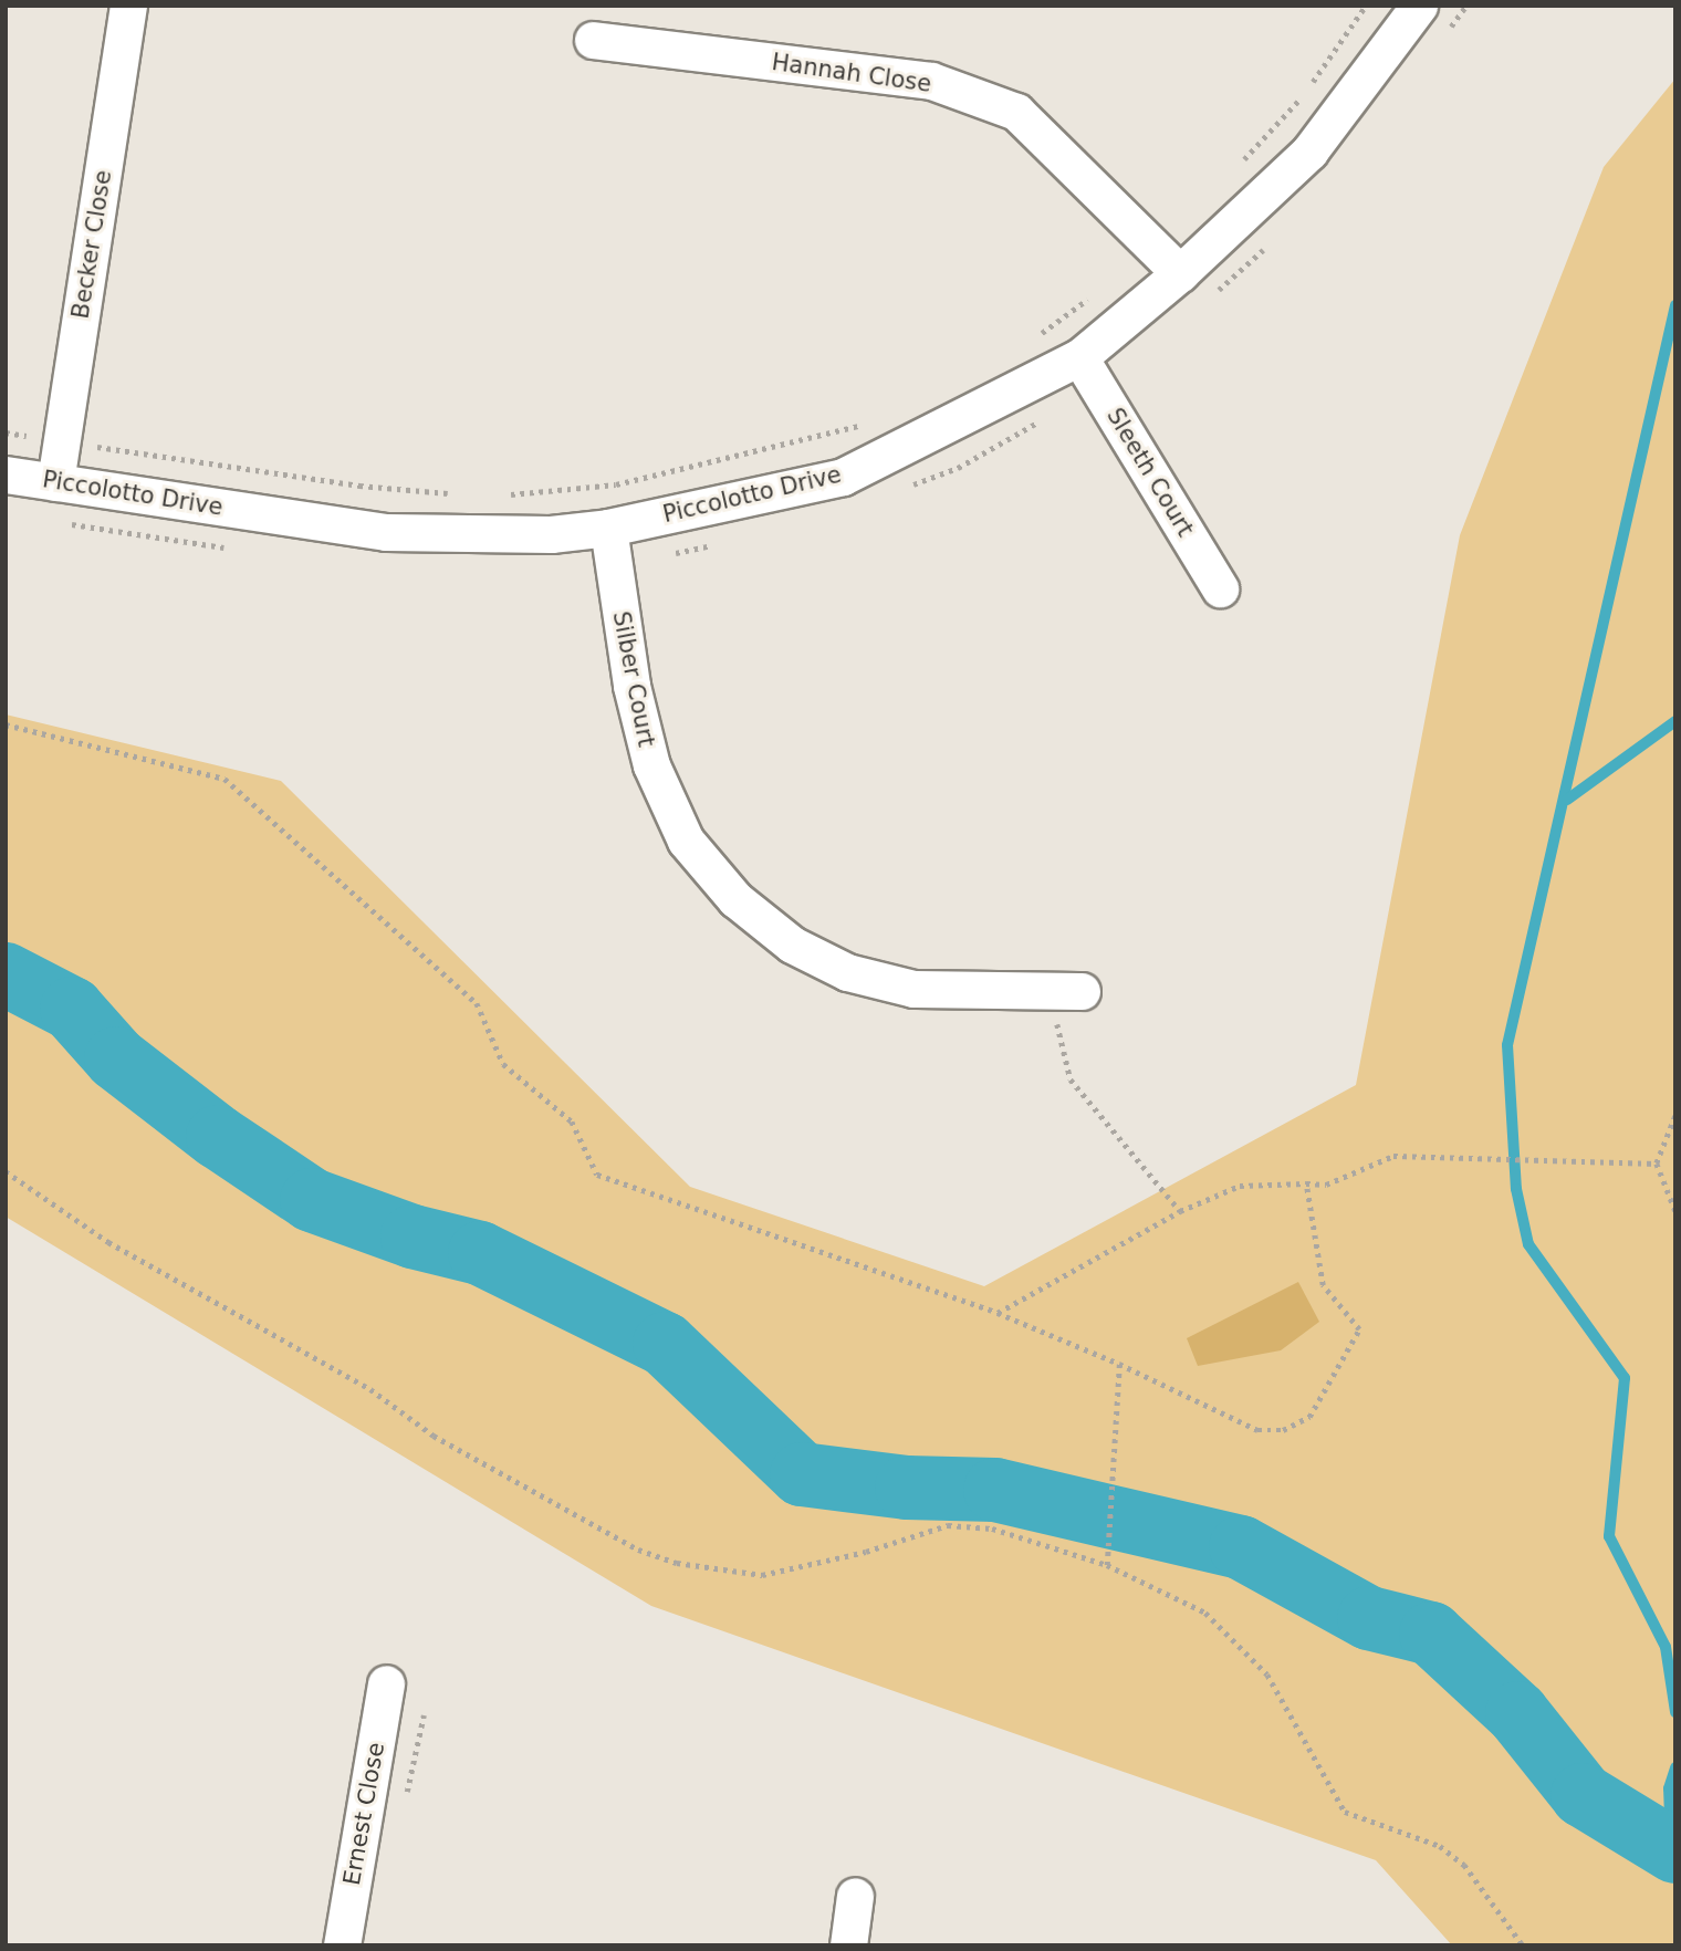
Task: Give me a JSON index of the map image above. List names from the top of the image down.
{
  "streets": {
    "street": [
      "Hannah Close",
      "Becker Close",
      "Sleeth Court",
      "Piccolotto Drive",
      "Silber Court",
      "Ernest Close"
    ]
  },
  "crossings": [
    ["Hannah Close", "Piccolotto Drive"],
    ["Becker Close", "Piccolotto Drive"],
    ["Sleeth Court", "Piccolotto Drive"],
    ["Piccolotto Drive", "Silber Court"]
  ]
}
